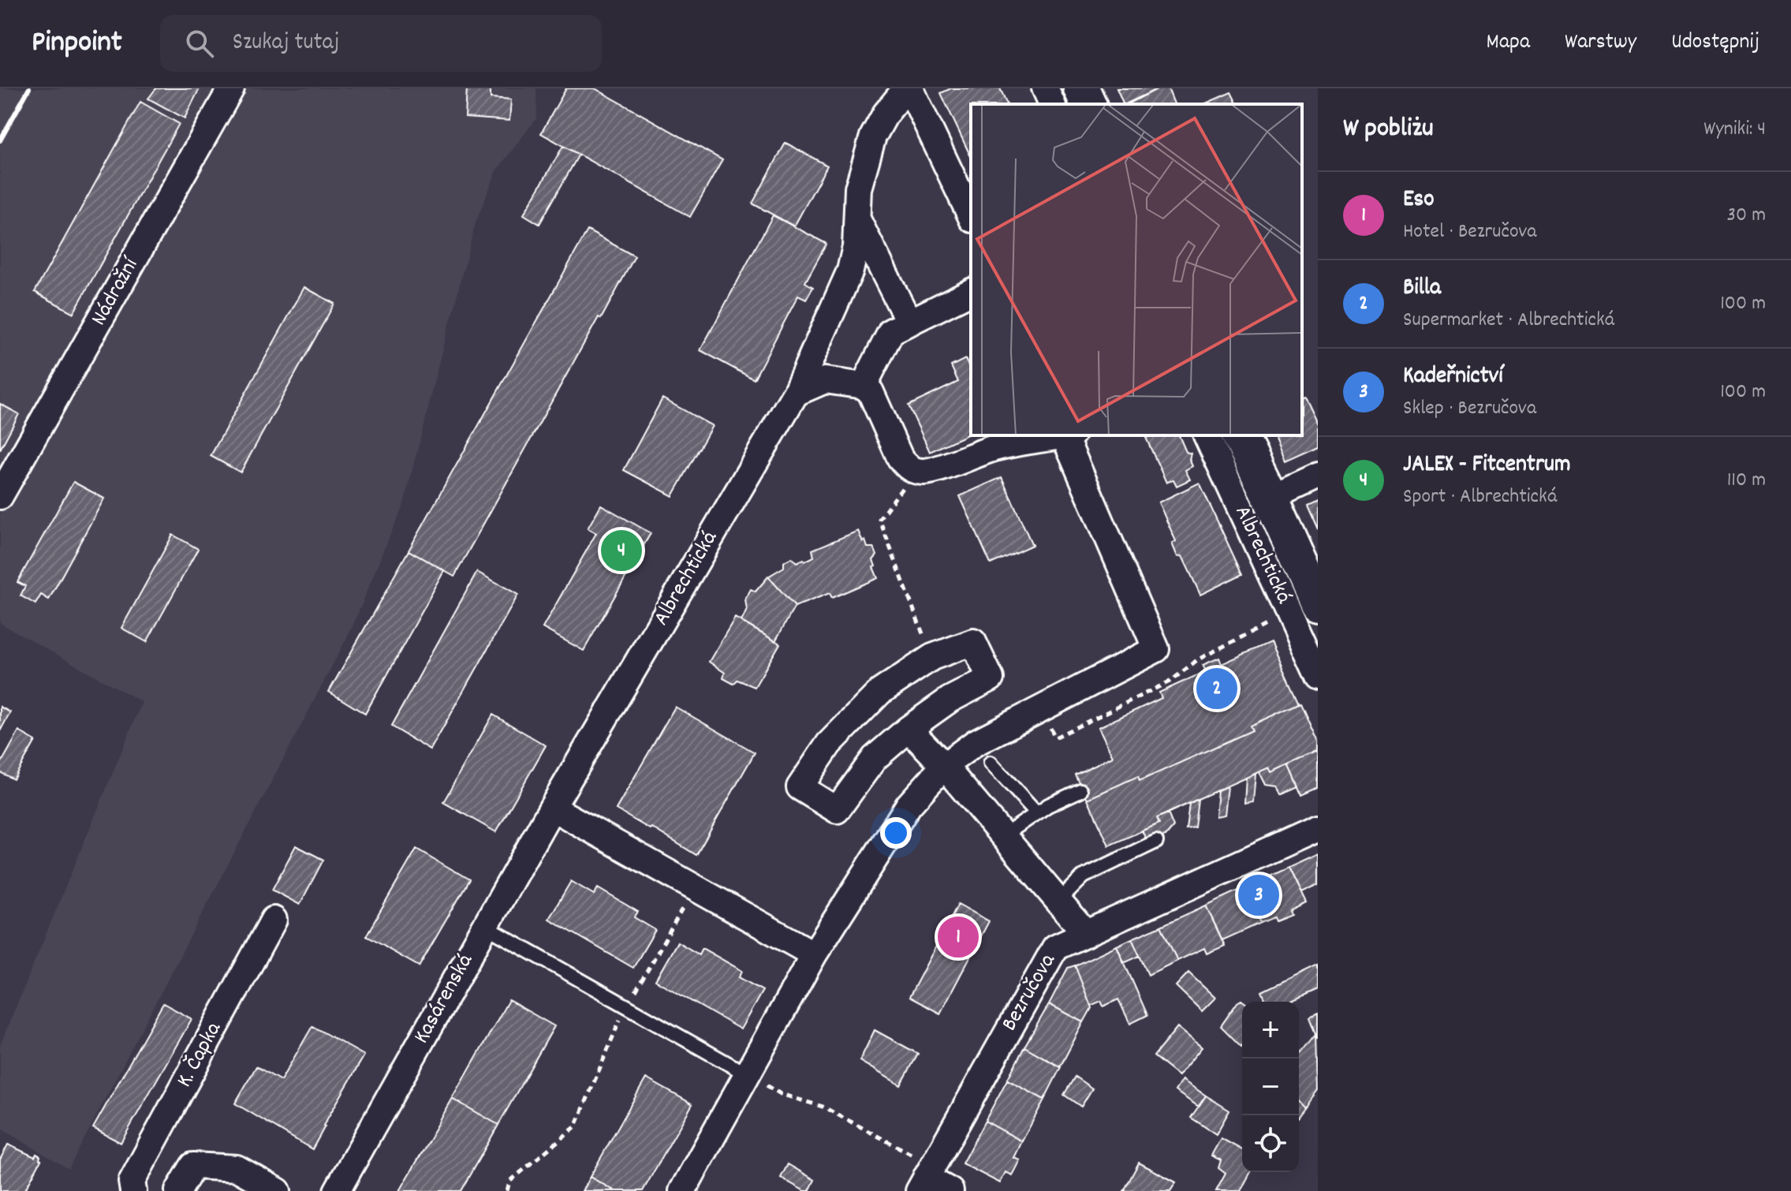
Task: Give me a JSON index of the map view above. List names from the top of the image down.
{
  "streets": {
    "main road": ["Albrechtická"],
    "street": [
      "Nádražní",
      "Bezručova",
      "Kasárenská",
      "K. Čapka"
    ]
  },
  "crossings": [
    ["Albrechtická", "Kasárenská"]
  ],
  "page": {
    "header": "Pinpoint",
    "search": "Szukaj tutaj",
    "nav": ["Mapa", "Warstwy", "Udostępnij"],
    "heading": ["W pobliżu", "Wyniki: 4"],
    "list": [
      {
        "mark": "1",
        "name": "Eso",
        "note": "Hotel · Bezručova",
        "value": "30 m"
      },
      {
        "mark": "2",
        "name": "Billa",
        "note": "Supermarket · Albrechtická",
        "value": "100 m"
      },
      {
        "mark": "3",
        "name": "Kadeřnictví",
        "note": "Sklep · Bezručova",
        "value": "100 m"
      },
      {
        "mark": "4",
        "name": "JALEX - Fitcentrum",
        "note": "Sport · Albrechtická",
        "value": "110 m"
      }
    ],
    "pins": [
      "4",
      "2",
      "3",
      "1"
    ],
    "map_buttons": ["+", "−"]
  }
}
